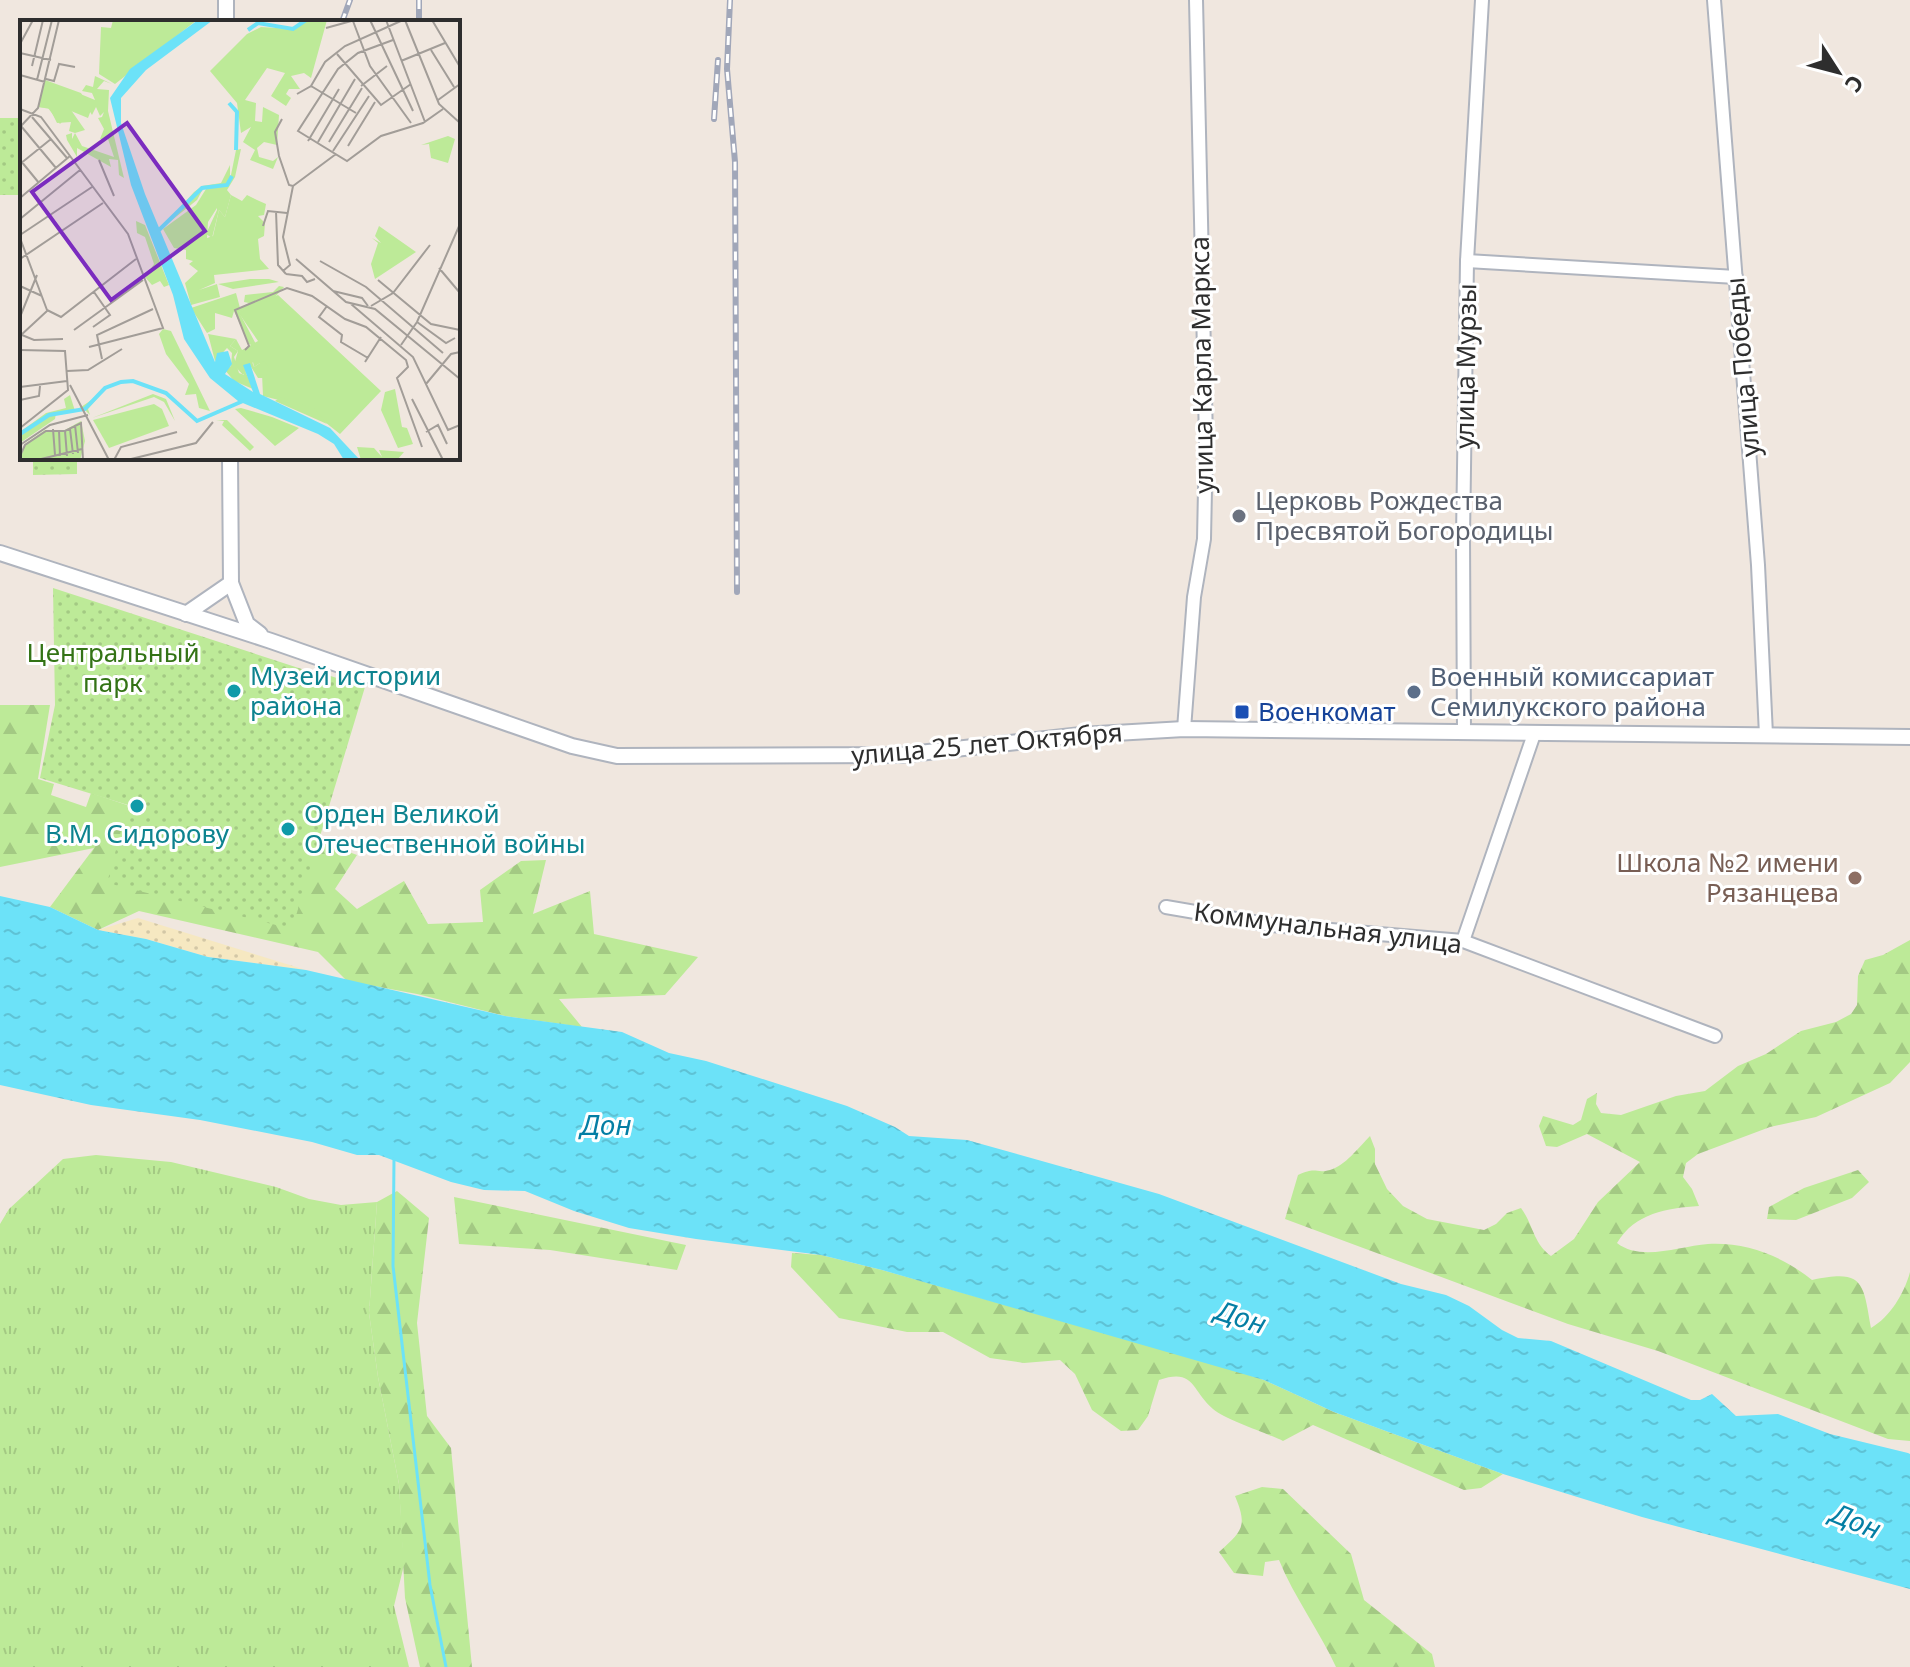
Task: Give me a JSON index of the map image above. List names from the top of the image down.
{
  "streets": {
    "street": [
      "улица Карла Маркса",
      "улица Мурзы",
      "улица Победы",
      "улица 25 лет Октября",
      "Коммунальная улица"
    ]
  },
  "crossings": [
    ["улица Карла Маркса", "улица 25 лет Октября"],
    ["улица Мурзы", "улица 25 лет Октября"],
    ["улица Победы", "улица 25 лет Октября"]
  ],
  "water": ["Дон"],
  "parks": ["Центральный парк"],
  "places": {
    "other": [
      "Церковь Рождества Пресвятой Богородицы",
      "Музей истории района",
      "Военный комиссариат Семилукского района",
      "В.М. Сидорову",
      "Орден Великой Отечественной войны",
      "Школа №2 имени Рязанцева"
    ],
    "transit": ["Военкомат"]
  },
  "north": "bottom right"
}
